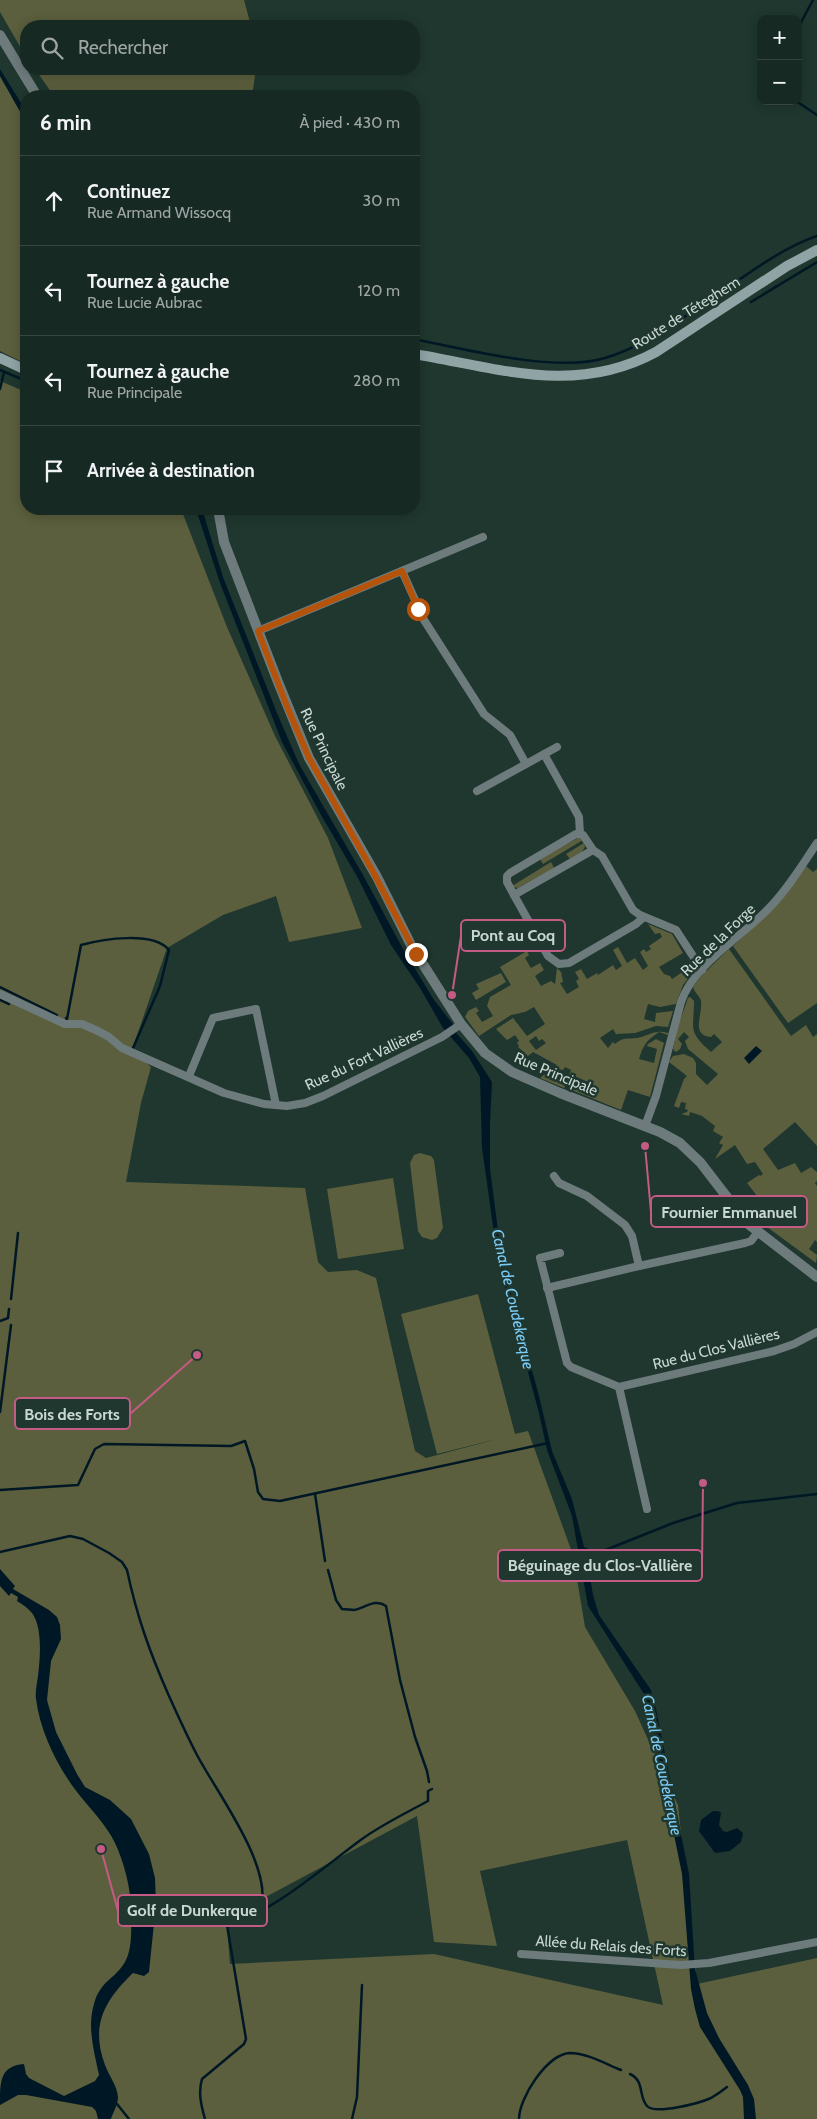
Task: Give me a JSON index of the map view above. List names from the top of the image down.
{
  "streets": {
    "main road": ["Route de Téteghem"],
    "street": [
      "Rue Principale",
      "Rue de la Forge",
      "Rue du Fort Vallières",
      "Rue du Clos Vallières",
      "Allée du Relais des Forts"
    ]
  },
  "crossings": [
    ["Rue Principale", "Rue de la Forge"],
    ["Rue Principale", "Rue du Fort Vallières"]
  ],
  "water": ["Canal de Coudekerque"],
  "places": [
    "Pont au Coq",
    "Fournier Emmanuel",
    "Bois des Forts",
    "Béguinage du Clos-Vallière",
    "Golf de Dunkerque"
  ],
  "page": {
    "map_buttons": ["+", "−"],
    "search": "Rechercher",
    "heading": ["6 min", "À pied · 430 m"],
    "list": [
      ["Continuez", "Rue Armand Wissocq", "30 m"],
      ["Tournez à gauche", "Rue Lucie Aubrac", "120 m"],
      ["Tournez à gauche", "Rue Principale", "280 m"],
      "Arrivée à destination"
    ]
  }
}
